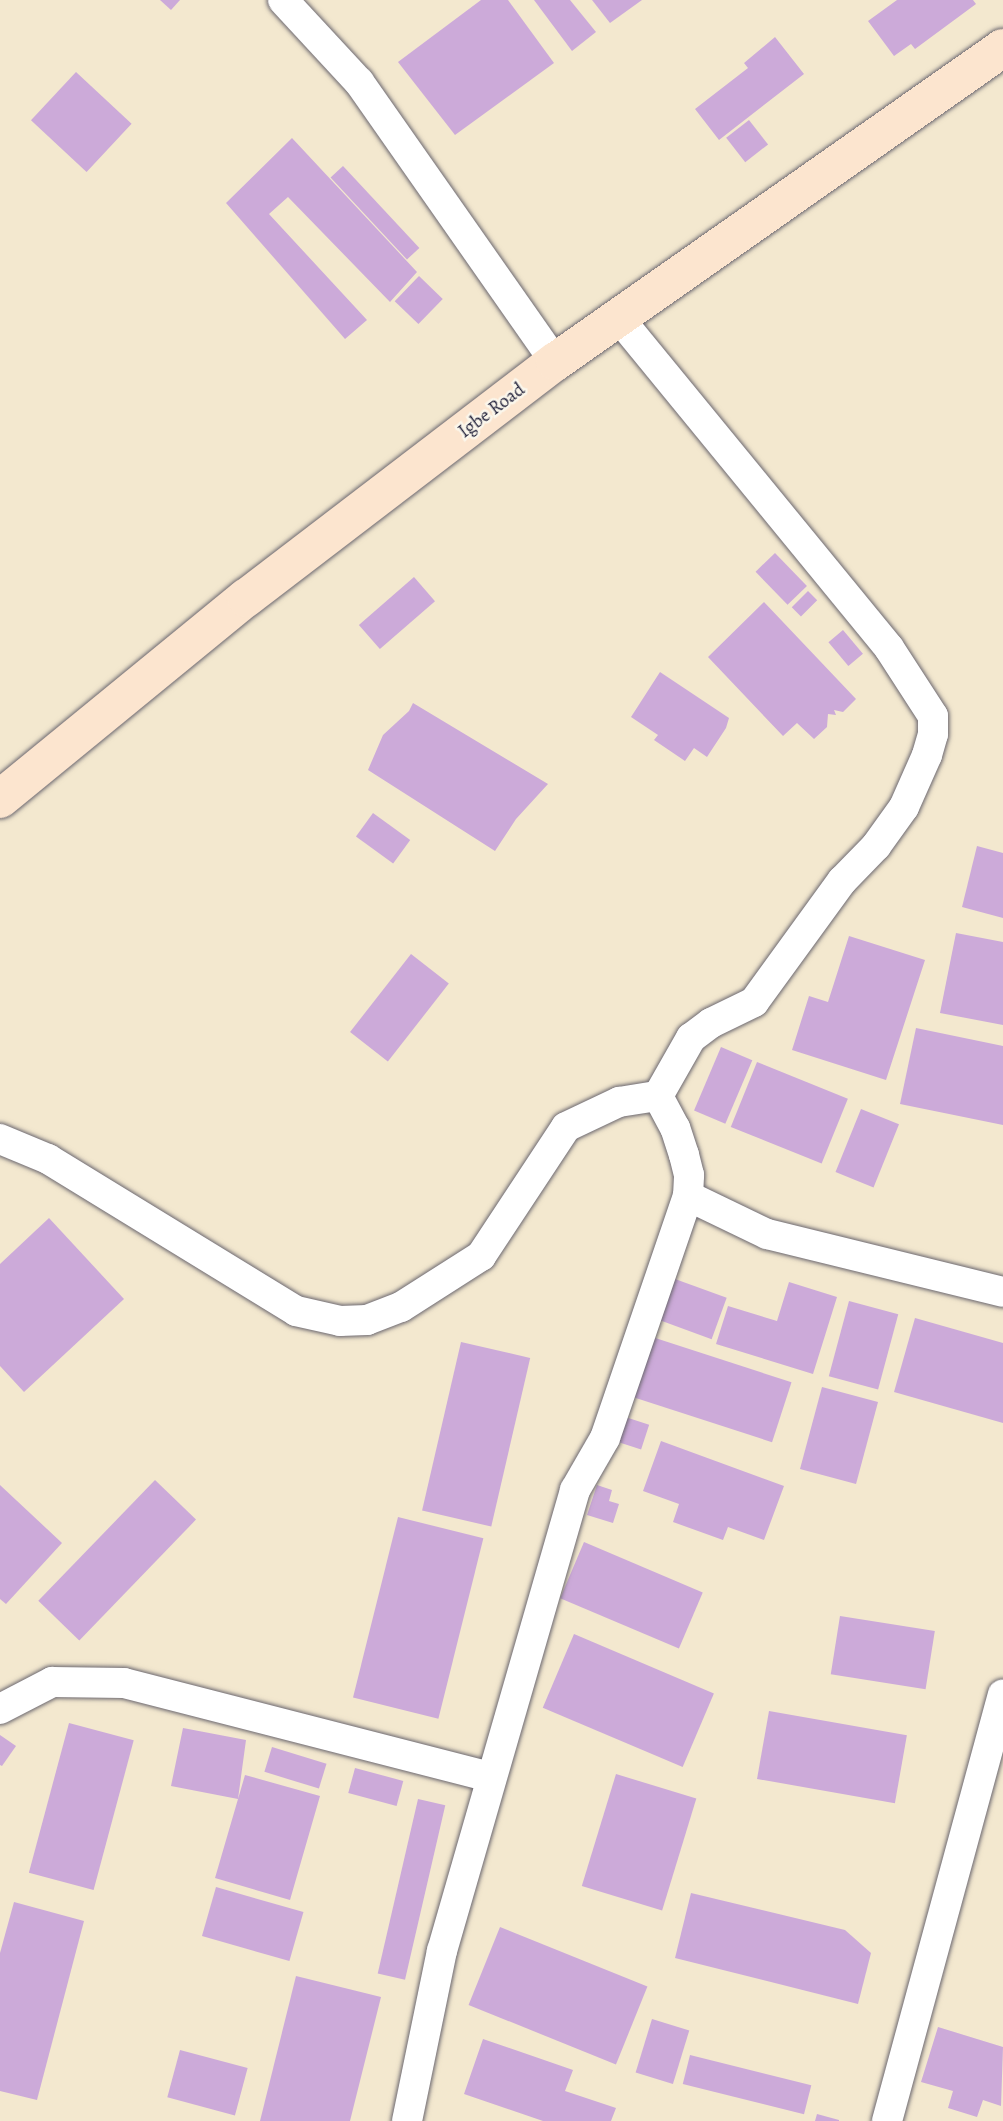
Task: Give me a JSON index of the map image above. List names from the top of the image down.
{
  "streets": {
    "street": ["Igbe Road"]
  }
}
